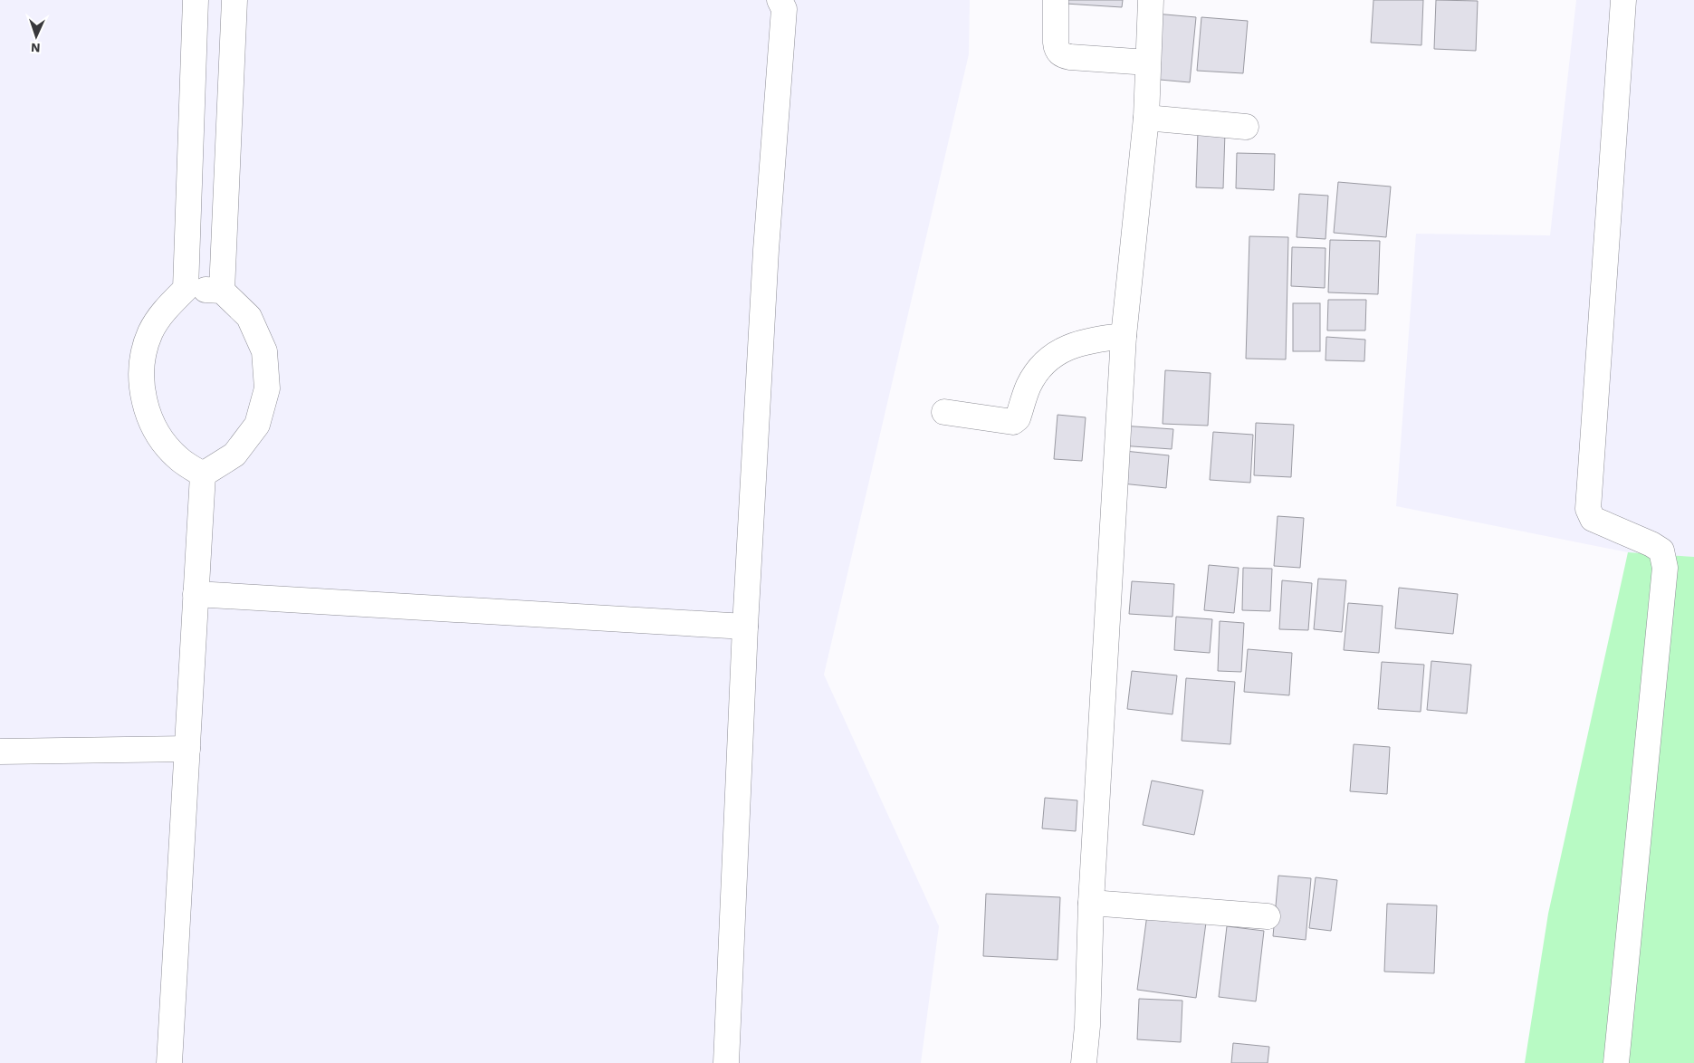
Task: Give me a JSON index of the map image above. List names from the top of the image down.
{
  "north": "bottom"
}
